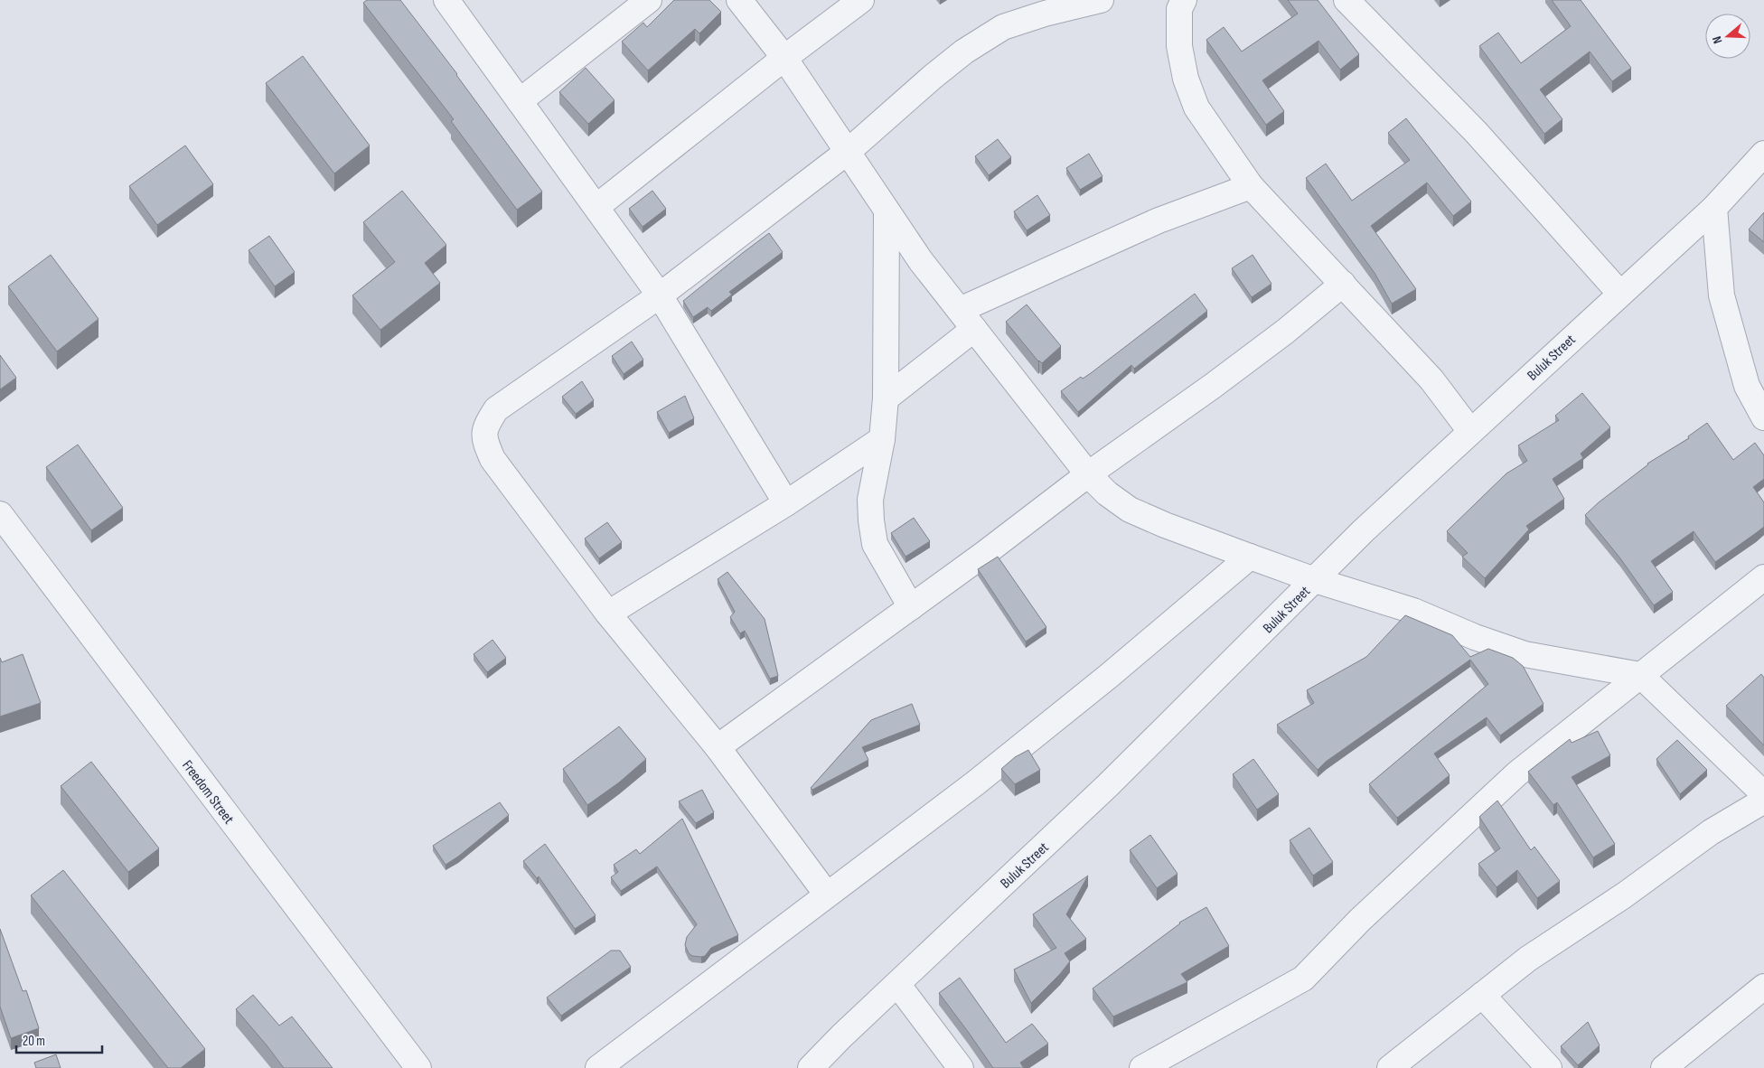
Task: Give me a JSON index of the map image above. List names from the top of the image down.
{
  "streets": {
    "street": ["Buluk Street", "Freedom Street"]
  },
  "scale_bar": "20 m",
  "north": "left"
}
